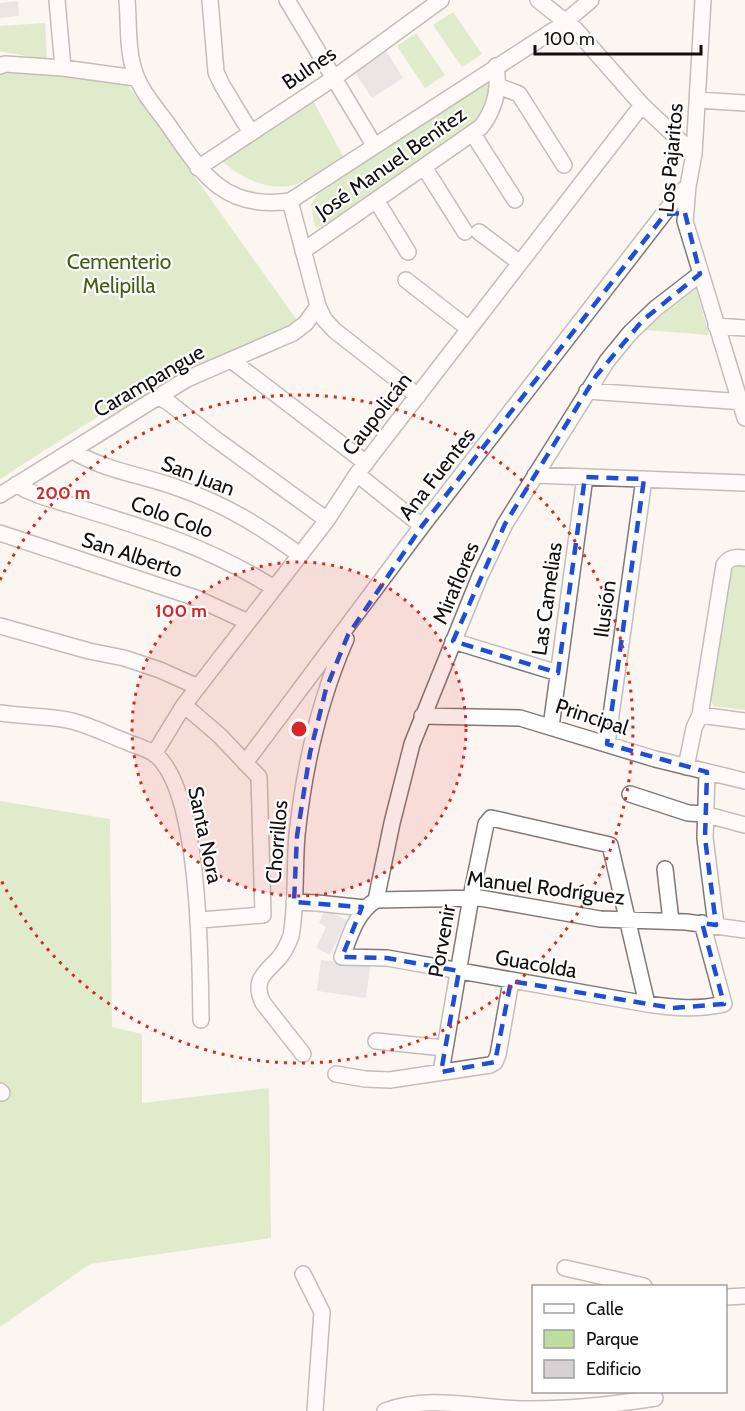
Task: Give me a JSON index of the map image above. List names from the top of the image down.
{
  "streets": {
    "street": [
      "Bulnes",
      "Los Pajaritos",
      "José Manuel Benítez",
      "Carampangue",
      "Caupolicán",
      "Ana Fuentes",
      "San Juan",
      "Colo Colo",
      "San Alberto",
      "Miraflores",
      "Las Camelias",
      "Ilusión",
      "Principal",
      "Santa Nora",
      "Chorrillos",
      "Manuel Rodríguez",
      "Porvenir",
      "Guacolda"
    ]
  },
  "crossings": [
    ["Los Pajaritos", "Ana Fuentes"],
    ["Los Pajaritos", "Miraflores"],
    ["Carampangue", "San Juan"],
    ["Carampangue", "Colo Colo"],
    ["Caupolicán", "San Juan"],
    ["Caupolicán", "Colo Colo"],
    ["Caupolicán", "San Alberto"],
    ["Caupolicán", "Santa Nora"],
    ["Ana Fuentes", "Chorrillos"],
    ["Miraflores", "Principal"],
    ["Miraflores", "Manuel Rodríguez"],
    ["Miraflores", "Guacolda"],
    ["Las Camelias", "Principal"],
    ["Ilusión", "Principal"],
    ["Chorrillos", "Manuel Rodríguez"],
    ["Manuel Rodríguez", "Porvenir"],
    ["Manuel Rodríguez", "Guacolda"],
    ["Porvenir", "Guacolda"]
  ],
  "parks": ["Cementerio Melipilla"],
  "legend": ["Calle", "Parque", "Edificio"],
  "scale_bar": "100 m",
  "rings": ["200 m", "100 m"]
}
